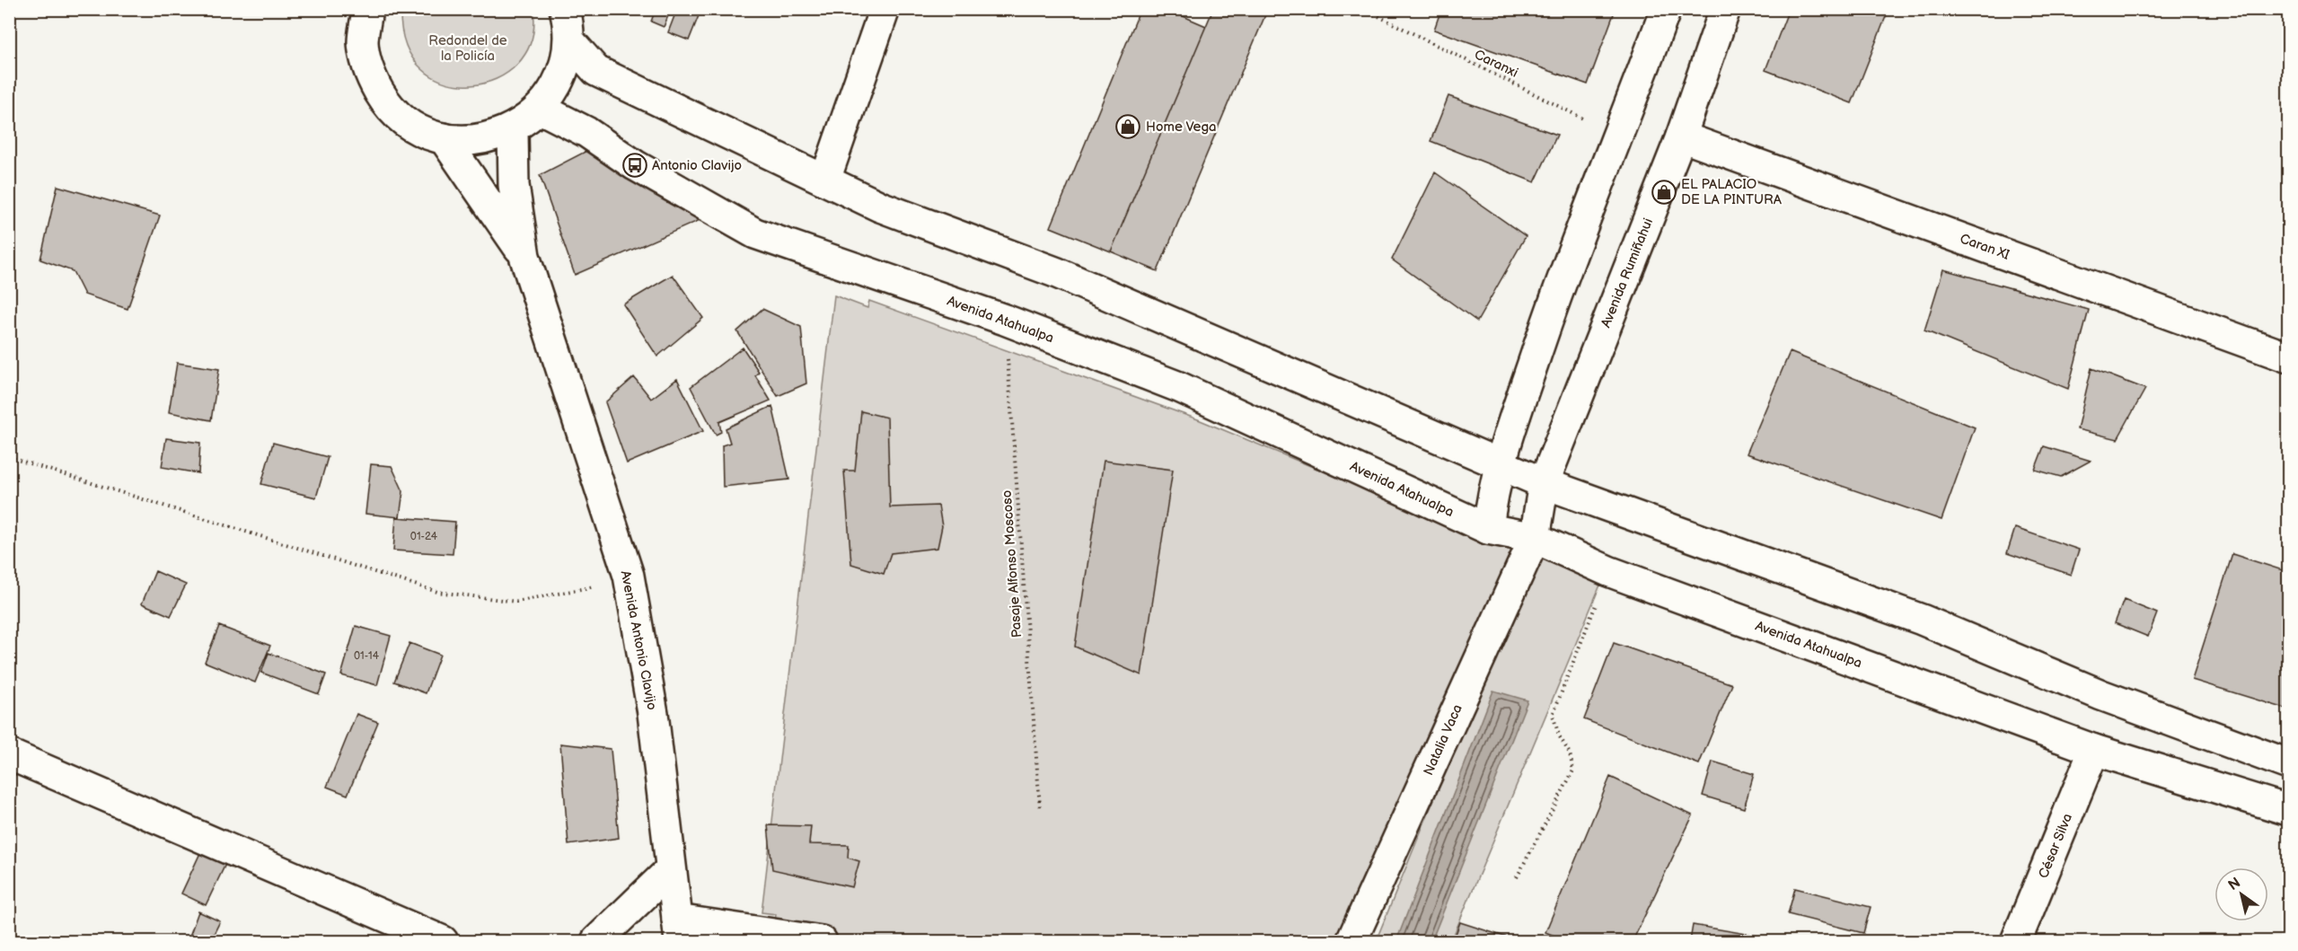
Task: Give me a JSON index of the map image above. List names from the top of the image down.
{
  "streets": {
    "main road": [
      "Caran XI",
      "Avenida Rumiñahui",
      "Avenida Atahualpa",
      "Avenida Antonio Clavijo",
      "Natalia Vaca",
      "César Silva"
    ],
    "path": ["Caranxi", "Pasaje Alfonso Moscoso"]
  },
  "crossings": [
    ["Caran XI", "Avenida Rumiñahui"],
    ["Avenida Rumiñahui", "Avenida Atahualpa"],
    ["Avenida Rumiñahui", "Natalia Vaca"],
    ["Avenida Atahualpa", "Pasaje Alfonso Moscoso"],
    ["Avenida Atahualpa", "Natalia Vaca"],
    ["Avenida Atahualpa", "César Silva"]
  ],
  "parks": ["Redondel de la Policía"],
  "places": {
    "shop": ["Home Vega", "EL PALACIO DE LA PINTURA"],
    "bus stop": ["Antonio Clavijo"]
  },
  "house_numbers": ["01-24", "01-14"],
  "north": "top left"
}
